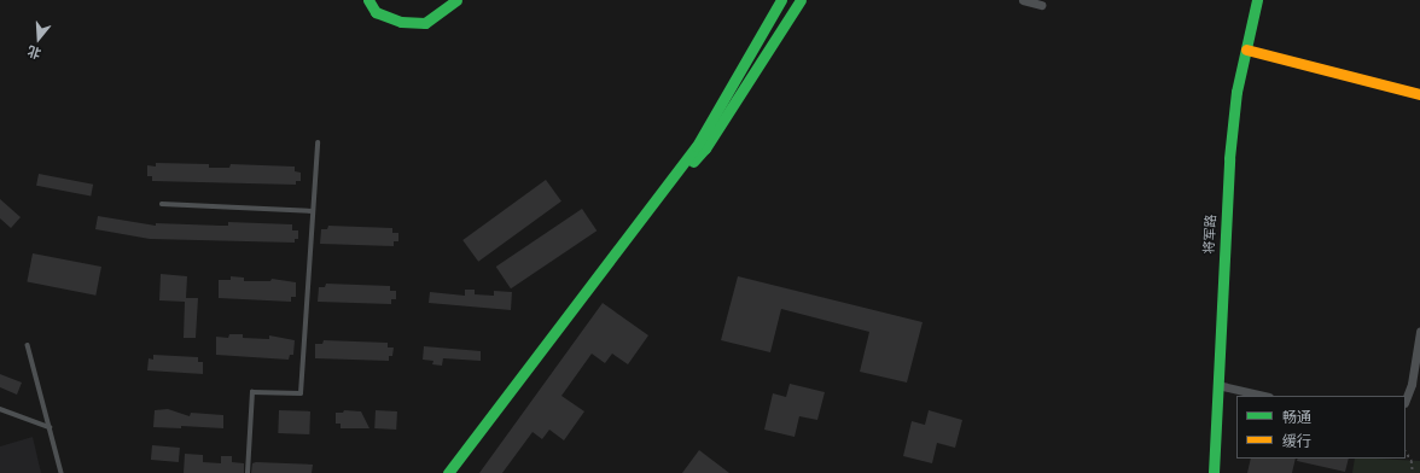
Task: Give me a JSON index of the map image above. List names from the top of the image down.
{
  "streets": {
    "street": ["将军路"]
  },
  "legend": ["畅通", "缓行"],
  "north": "bottom"
}
